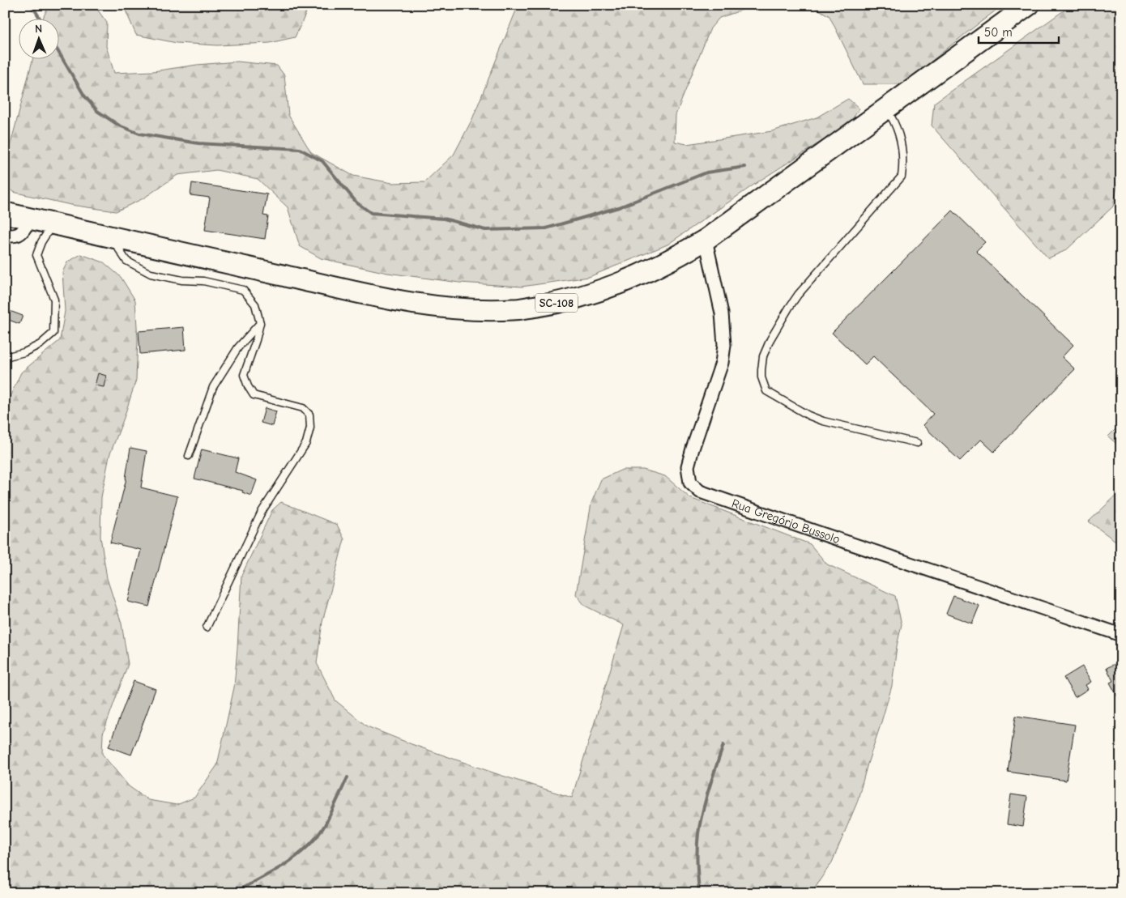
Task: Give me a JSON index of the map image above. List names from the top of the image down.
{
  "streets": {
    "main road": ["SC-108"],
    "street": ["Rua Gregório Bussolo"]
  },
  "crossings": [
    ["SC-108", "Rua Gregório Bussolo"]
  ],
  "scale_bar": "50 m",
  "north": "top"
}
